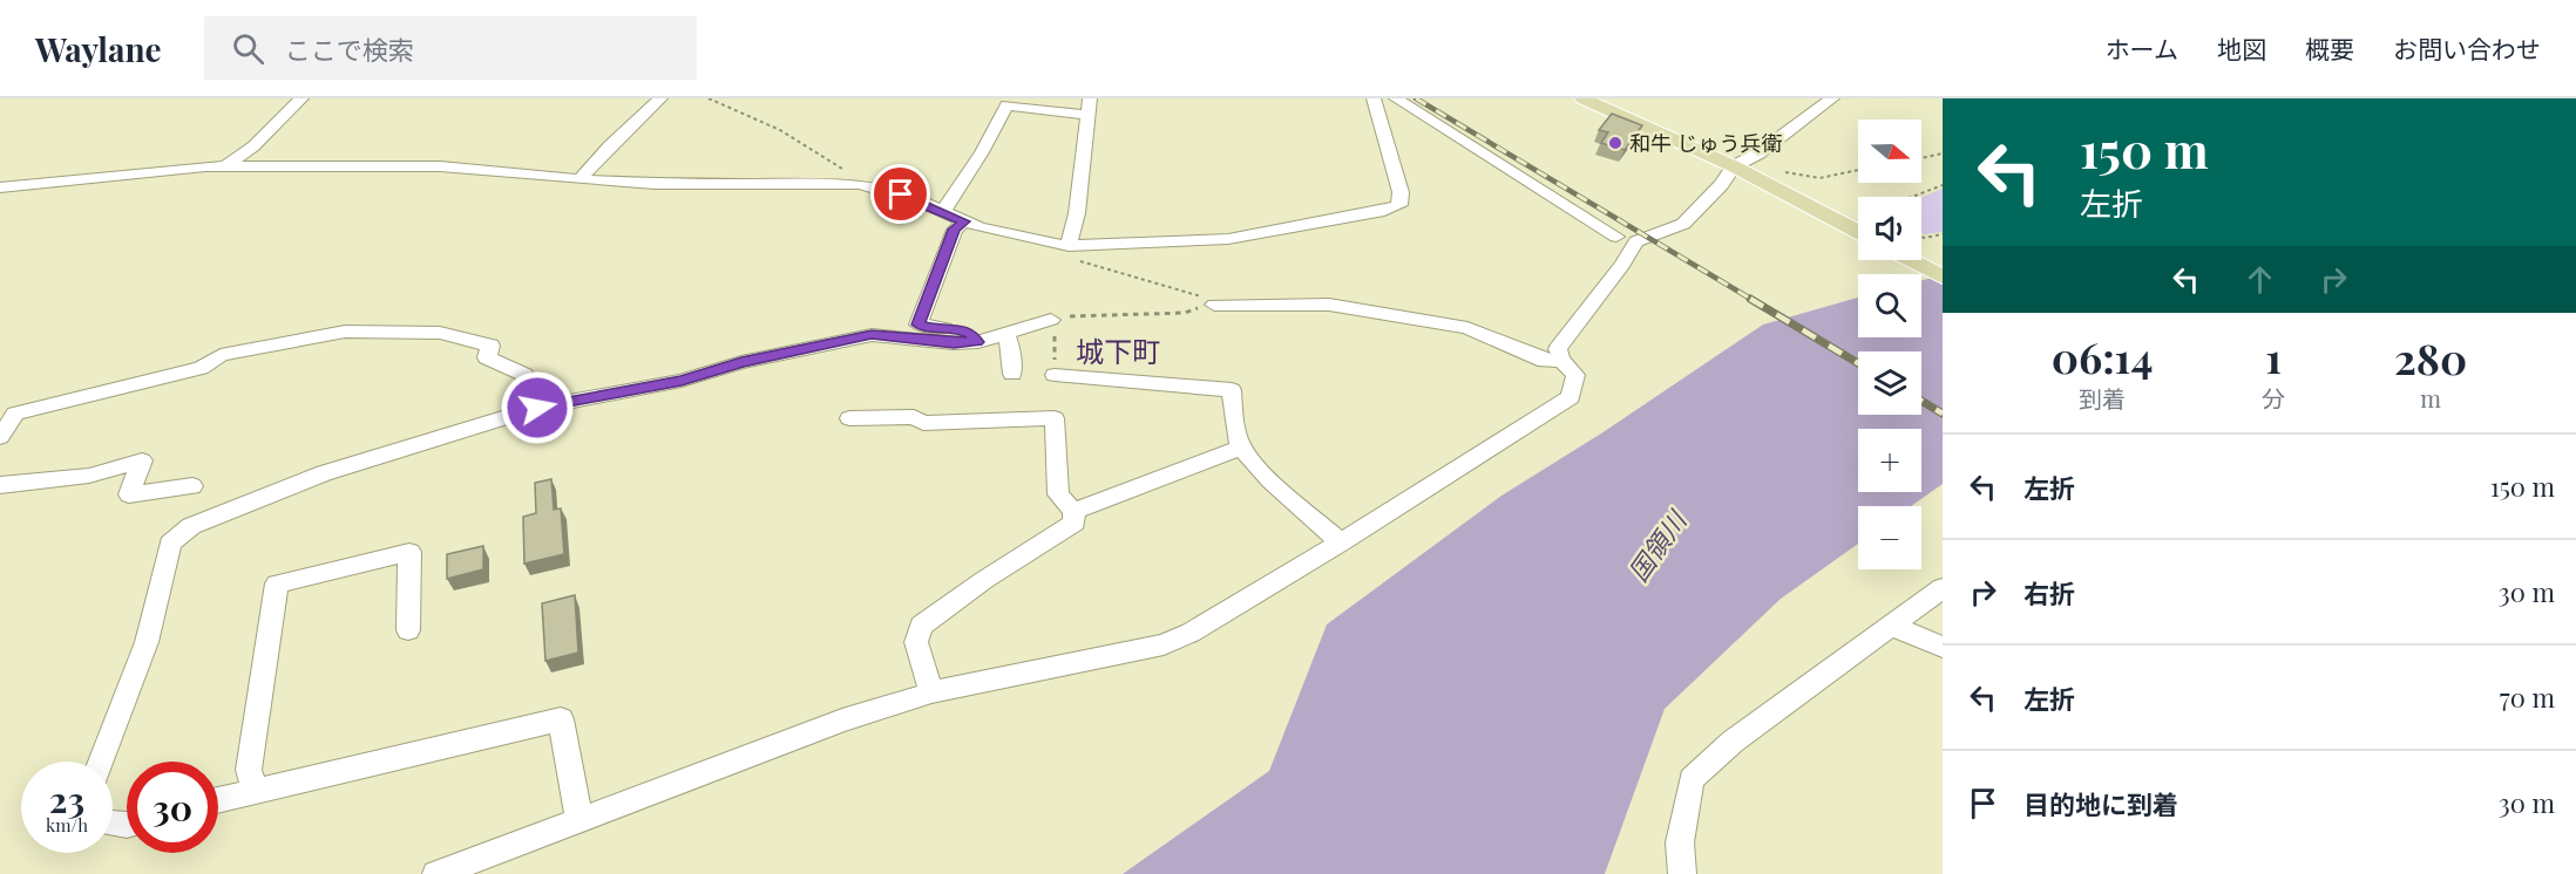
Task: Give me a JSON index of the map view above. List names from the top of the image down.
{
  "districts": ["城下町"],
  "water": ["国領川"],
  "places": ["和牛 じゅう兵衛"],
  "north": "right",
  "page": {
    "header": "Waylane",
    "search": "ここで検索",
    "nav": [
      "ホーム",
      "地図",
      "概要",
      "お問い合わせ"
    ],
    "turn": ["150 m", "左折"],
    "map_buttons": ["+", "−"],
    "eta": [
      "06:14",
      "到着",
      "1",
      "分",
      "280",
      "m"
    ],
    "list": [
      {
        "name": "左折",
        "value": "150 m"
      },
      {
        "name": "右折",
        "value": "30 m"
      },
      {
        "name": "左折",
        "value": "70 m"
      },
      {
        "name": "目的地に到着",
        "value": "30 m"
      }
    ],
    "speed": "23 km/h",
    "limit": "30"
  }
}
